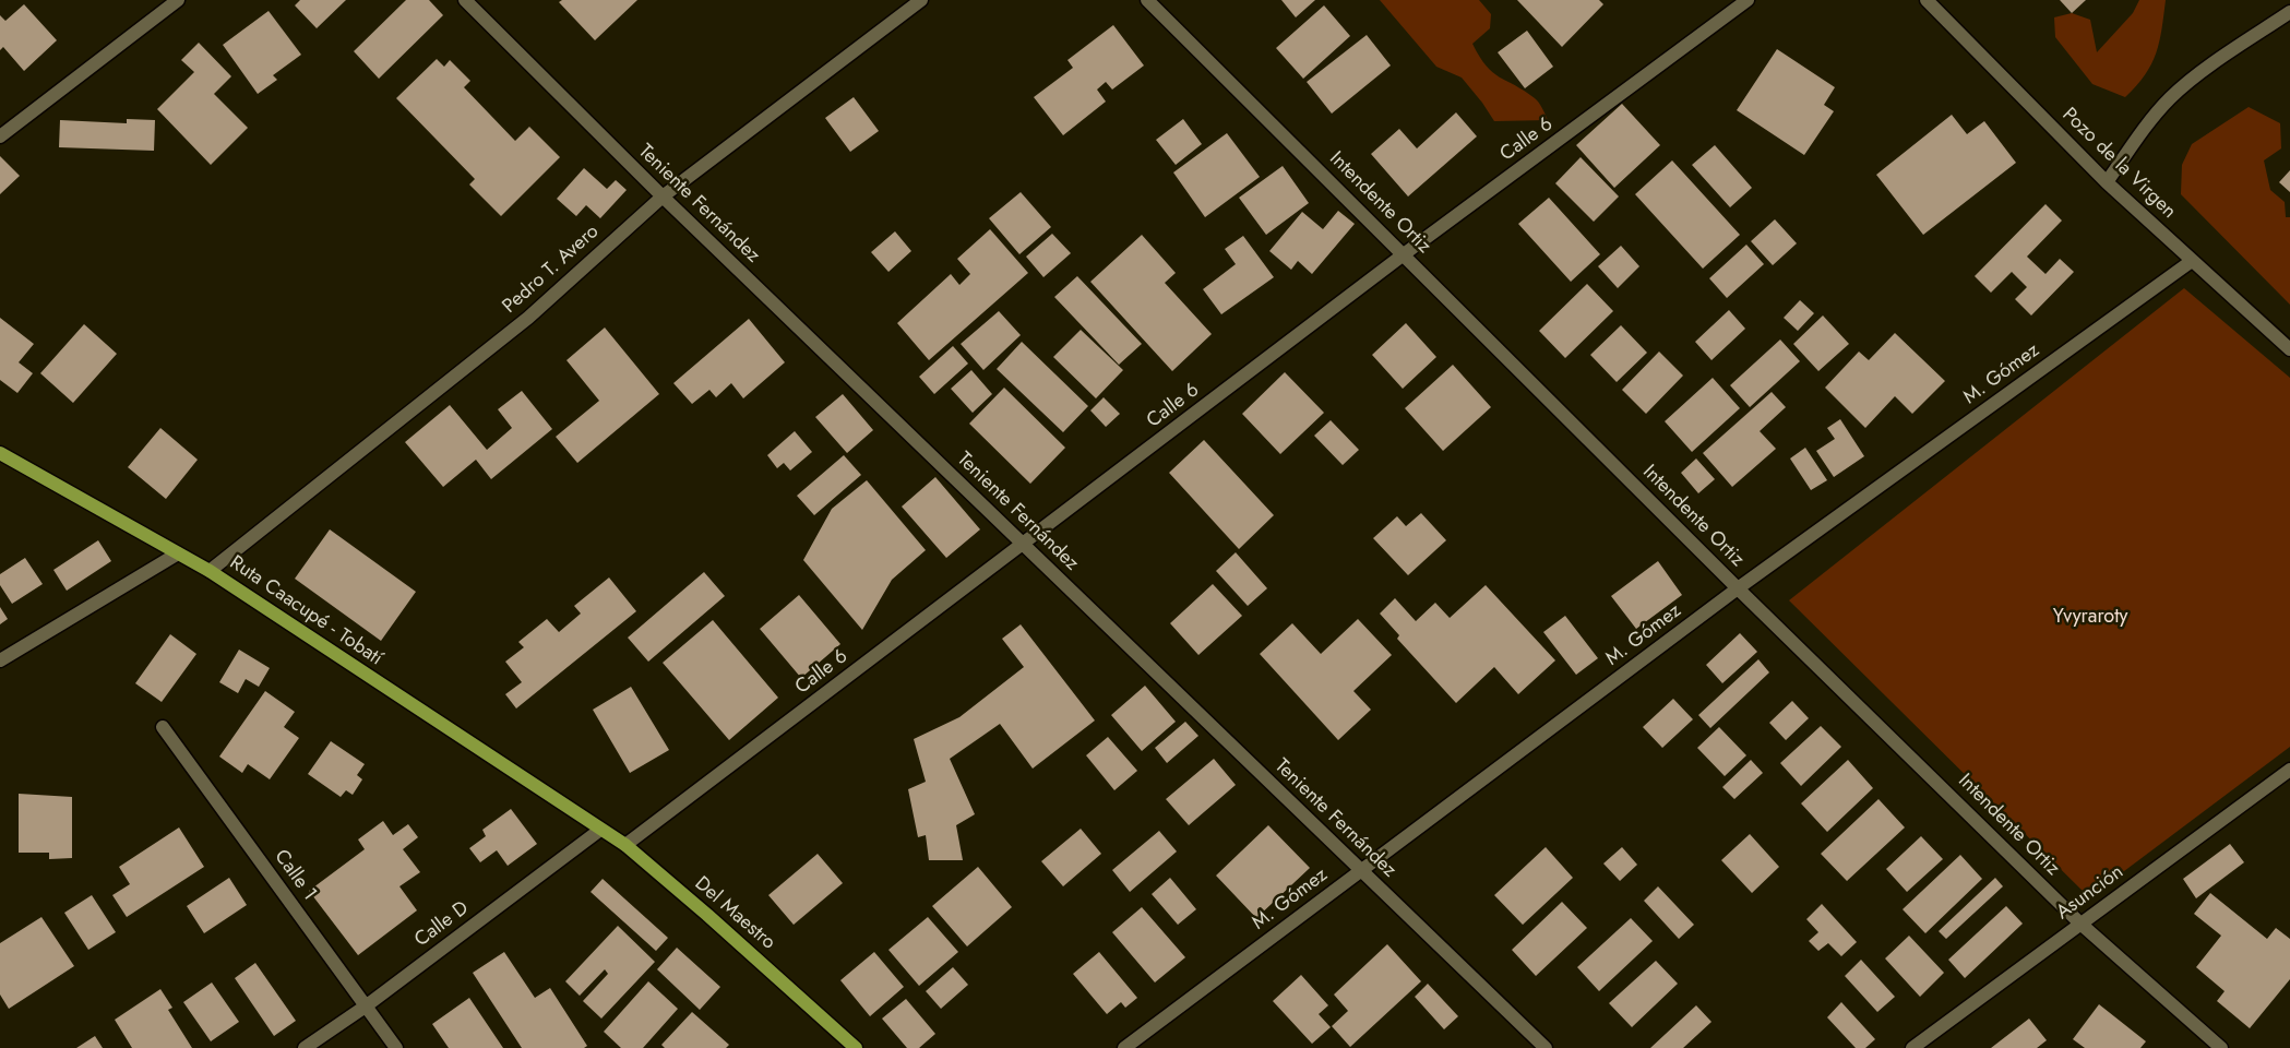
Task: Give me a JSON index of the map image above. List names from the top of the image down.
{
  "streets": {
    "main road": ["Ruta Caacupé - Tobatí", "Del Maestro"],
    "street": [
      "Calle 6",
      "Pozo de la Virgen",
      "Intendente Ortiz",
      "Teniente Fernández",
      "Pedro T. Avero",
      "M. Gómez",
      "Calle 1",
      "Asunción",
      "Calle D"
    ]
  },
  "crossings": [
    ["Calle 6", "Intendente Ortiz"],
    ["Calle 6", "Teniente Fernández"],
    ["Calle 6", "Del Maestro"],
    ["Pozo de la Virgen", "M. Gómez"],
    ["Intendente Ortiz", "M. Gómez"],
    ["Intendente Ortiz", "Asunción"],
    ["Teniente Fernández", "Pedro T. Avero"],
    ["Teniente Fernández", "M. Gómez"],
    ["Pedro T. Avero", "Ruta Caacupé - Tobatí"],
    ["Ruta Caacupé - Tobatí", "Del Maestro"],
    ["Calle 1", "Calle D"],
    ["Del Maestro", "Calle D"]
  ],
  "parks": ["Yvyraroty"]
}
